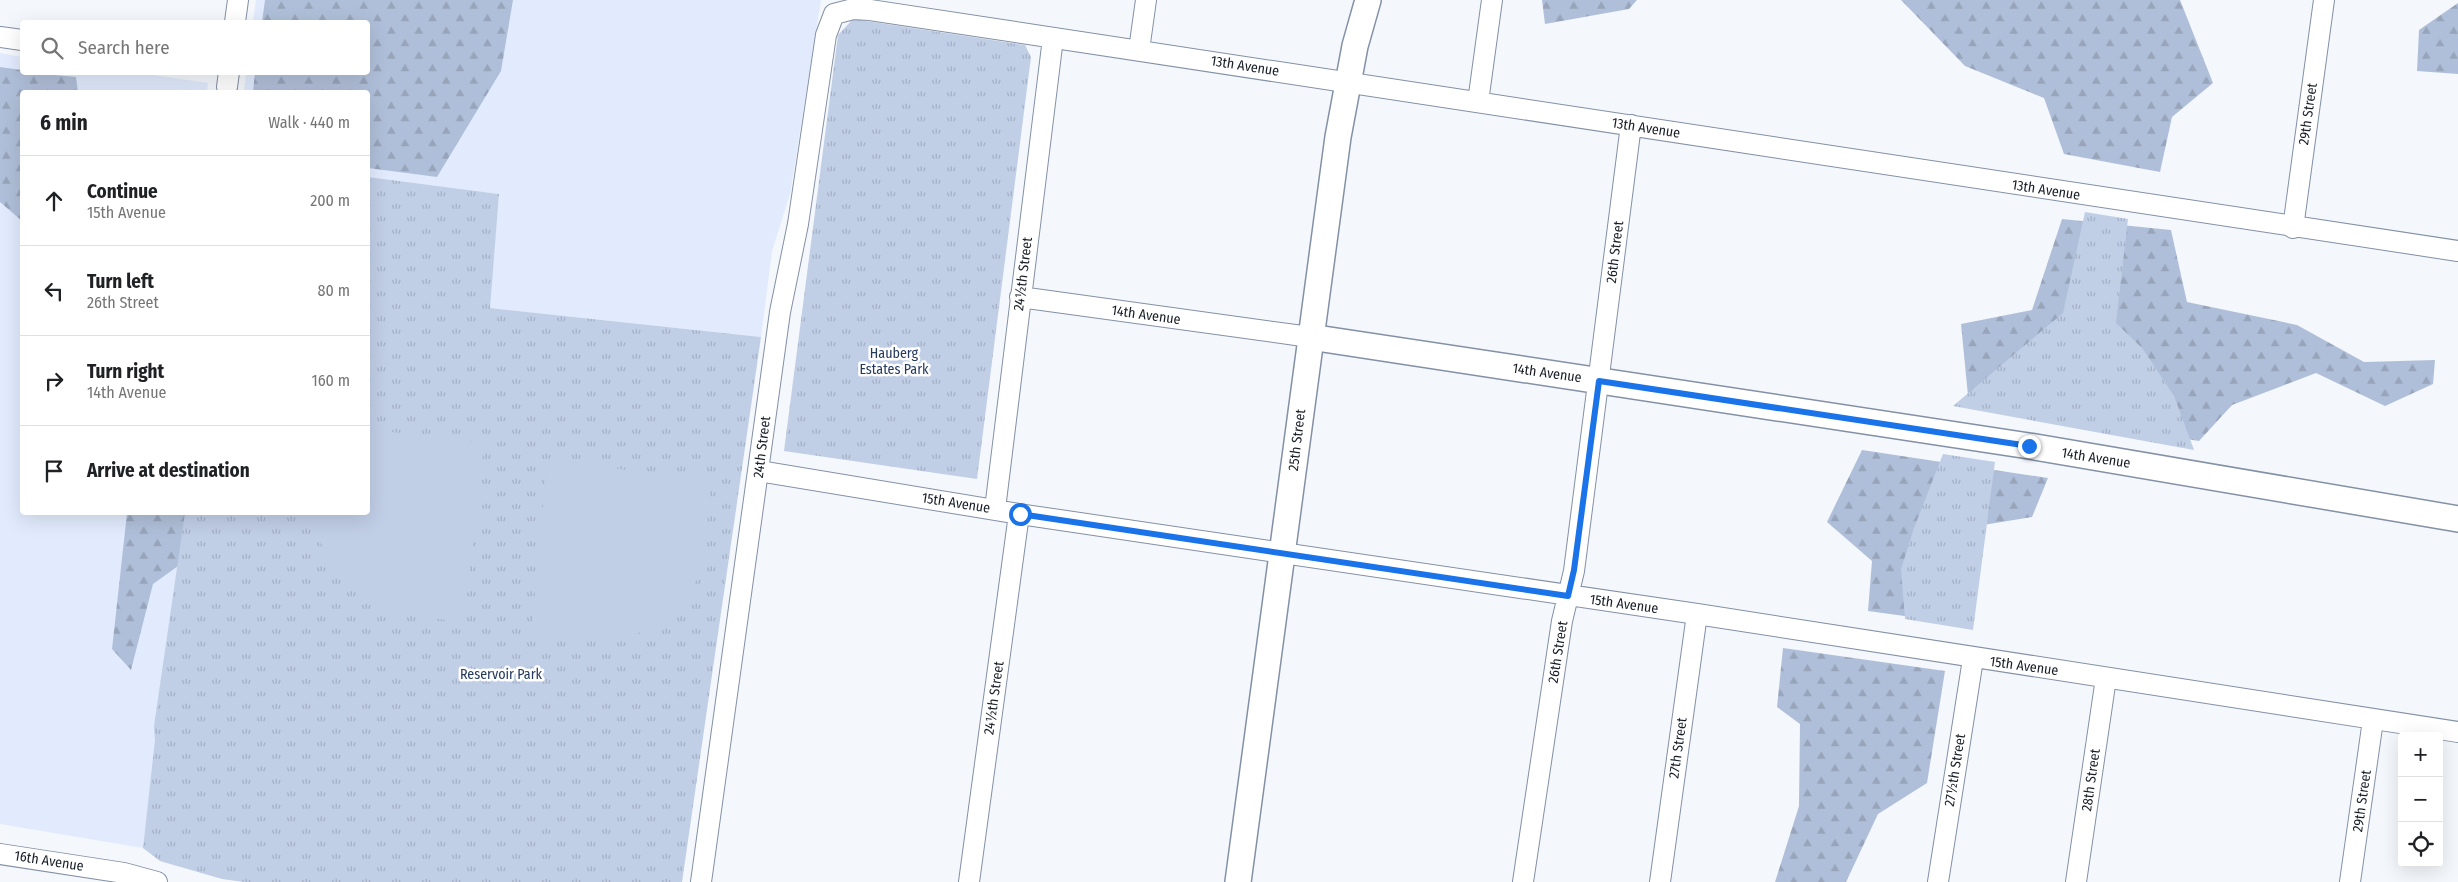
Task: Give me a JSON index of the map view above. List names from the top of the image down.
{
  "streets": {
    "street": [
      "13th Avenue",
      "29th Street",
      "26th Street",
      "24½th Street",
      "14th Avenue",
      "25th Street",
      "24th Street",
      "15th Avenue",
      "27th Street",
      "27½th Street",
      "28th Street",
      "16th Avenue"
    ]
  },
  "crossings": [
    ["13th Avenue", "29th Street"],
    ["13th Avenue", "26th Street"],
    ["13th Avenue", "24½th Street"],
    ["13th Avenue", "25th Street"],
    ["13th Avenue", "24th Street"],
    ["29th Street", "15th Avenue"],
    ["26th Street", "14th Avenue"],
    ["26th Street", "15th Avenue"],
    ["24½th Street", "14th Avenue"],
    ["24½th Street", "15th Avenue"],
    ["14th Avenue", "25th Street"],
    ["25th Street", "15th Avenue"],
    ["24th Street", "15th Avenue"],
    ["15th Avenue", "27th Street"],
    ["15th Avenue", "27½th Street"],
    ["15th Avenue", "28th Street"]
  ],
  "parks": ["Hauberg Estates Park", "Reservoir Park"],
  "page": {
    "search": "Search here",
    "heading": ["6 min", "Walk · 440 m"],
    "list": [
      ["Continue", "15th Avenue", "200 m"],
      ["Turn left", "26th Street", "80 m"],
      ["Turn right", "14th Avenue", "160 m"],
      "Arrive at destination"
    ],
    "map_buttons": ["+", "−"]
  }
}
